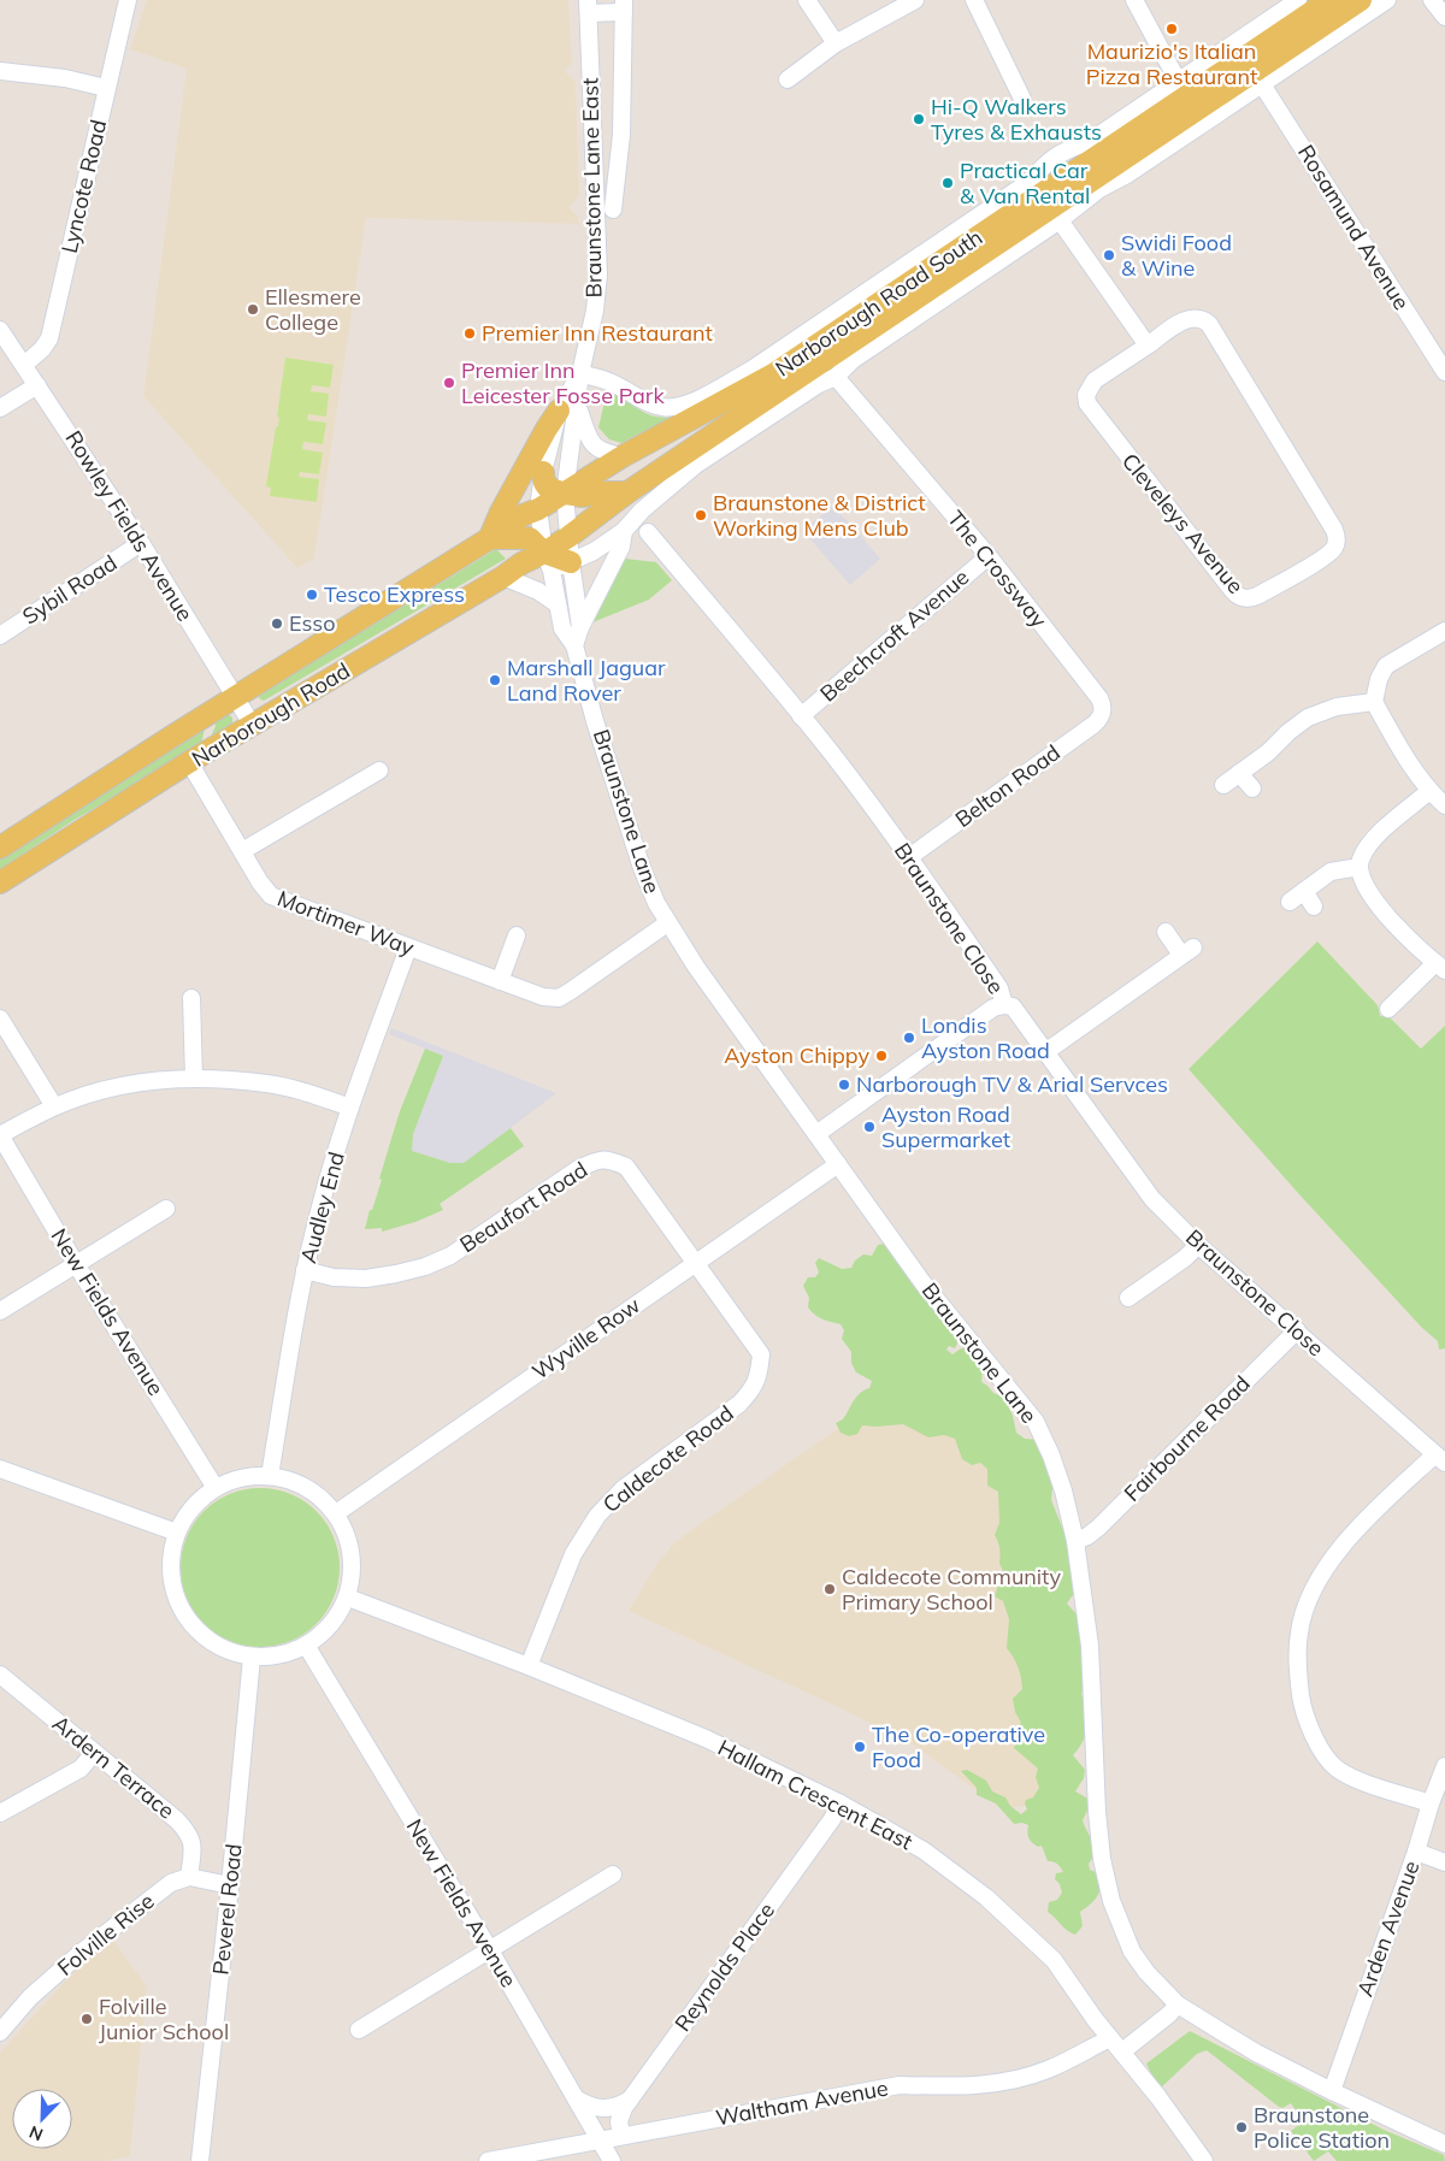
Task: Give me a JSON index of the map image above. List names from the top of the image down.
{
  "streets": {
    "main road": ["Narborough Road South", "Narborough Road"],
    "street": [
      "Lyncote Road",
      "Braunstone Lane East",
      "Rosamund Avenue",
      "Cleveleys Avenue",
      "Rowley Fields Avenue",
      "The Crossway",
      "Sybil Road",
      "Beechcroft Avenue",
      "Belton Road",
      "Braunstone Lane",
      "Braunstone Close",
      "Mortimer Way",
      "Audley End",
      "Beaufort Road",
      "New Fields Avenue",
      "Wyville Row",
      "Fairbourne Road",
      "Caldecote Road",
      "Ardern Terrace",
      "Hallam Crescent East",
      "Peverel Road",
      "Arden Avenue",
      "Folville Rise",
      "Reynolds Place",
      "Waltham Avenue"
    ]
  },
  "crossings": [
    ["Lyncote Road", "Rowley Fields Avenue"],
    ["Braunstone Lane East", "Narborough Road South"],
    ["Braunstone Lane East", "Narborough Road"],
    ["Braunstone Lane East", "Braunstone Lane"],
    ["Rosamund Avenue", "Narborough Road South"],
    ["Narborough Road South", "The Crossway"],
    ["Narborough Road South", "Narborough Road"],
    ["Narborough Road South", "Braunstone Lane"],
    ["Rowley Fields Avenue", "Sybil Road"],
    ["Rowley Fields Avenue", "Narborough Road"],
    ["The Crossway", "Beechcroft Avenue"],
    ["The Crossway", "Belton Road"],
    ["Beechcroft Avenue", "Braunstone Close"],
    ["Narborough Road", "Braunstone Lane"],
    ["Narborough Road", "Mortimer Way"],
    ["Belton Road", "Braunstone Close"],
    ["Braunstone Lane", "Mortimer Way"],
    ["Braunstone Lane", "Wyville Row"],
    ["Braunstone Lane", "Fairbourne Road"],
    ["Braunstone Lane", "Arden Avenue"],
    ["Braunstone Close", "Fairbourne Road"],
    ["Mortimer Way", "Audley End"],
    ["Audley End", "Beaufort Road"],
    ["Audley End", "New Fields Avenue"],
    ["Audley End", "Wyville Row"],
    ["Audley End", "Hallam Crescent East"],
    ["Audley End", "Peverel Road"],
    ["Beaufort Road", "Wyville Row"],
    ["Beaufort Road", "Caldecote Road"],
    ["New Fields Avenue", "Wyville Row"],
    ["New Fields Avenue", "Hallam Crescent East"],
    ["New Fields Avenue", "Peverel Road"],
    ["New Fields Avenue", "Waltham Avenue"],
    ["Wyville Row", "Caldecote Road"],
    ["Wyville Row", "Hallam Crescent East"],
    ["Wyville Row", "Peverel Road"],
    ["Caldecote Road", "Hallam Crescent East"],
    ["Ardern Terrace", "Folville Rise"],
    ["Hallam Crescent East", "Peverel Road"],
    ["Hallam Crescent East", "Reynolds Place"],
    ["Hallam Crescent East", "Waltham Avenue"],
    ["Reynolds Place", "Waltham Avenue"]
  ],
  "places": [
    "Maurizio's Italian Pizza Restaurant",
    "Hi-Q Walkers Tyres & Exhausts",
    "Practical Car & Van Rental",
    "Swidi Food & Wine",
    "Ellesmere College",
    "Premier Inn Restaurant",
    "Premier Inn Leicester Fosse Park",
    "Braunstone & District Working Mens Club",
    "Tesco Express",
    "Esso",
    "Marshall Jaguar Land Rover",
    "Londis Ayston Road",
    "Ayston Chippy",
    "Narborough TV & Arial Servces",
    "Ayston Road Supermarket",
    "Caldecote Community Primary School",
    "The Co-operative Food",
    "Folville Junior School",
    "Braunstone Police Station"
  ],
  "north": "bottom left"
}
